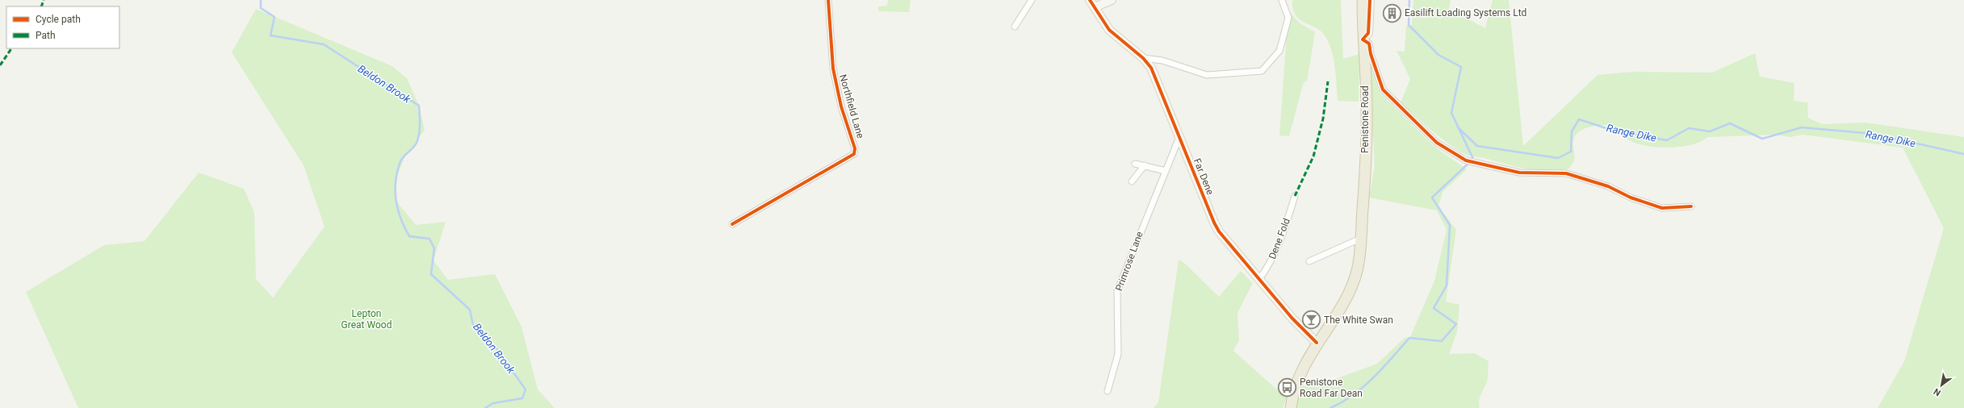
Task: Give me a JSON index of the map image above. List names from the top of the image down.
{
  "streets": {
    "highway": ["Penistone Road"],
    "street": [
      "Northfield Lane",
      "Far Dene",
      "Dene Fold",
      "Primrose Lane"
    ]
  },
  "crossings": [
    ["Penistone Road", "Far Dene"],
    ["Far Dene", "Dene Fold"],
    ["Far Dene", "Primrose Lane"]
  ],
  "water": ["Beldon Brook", "Range Dike"],
  "parks": ["Lepton Great Wood"],
  "places": {
    "building": ["Easilift Loading Systems Ltd"],
    "bar": ["The White Swan"],
    "bus stop": ["Penistone Road Far Dean"]
  },
  "legend": ["Cycle path", "Path"],
  "north": "bottom left"
}
